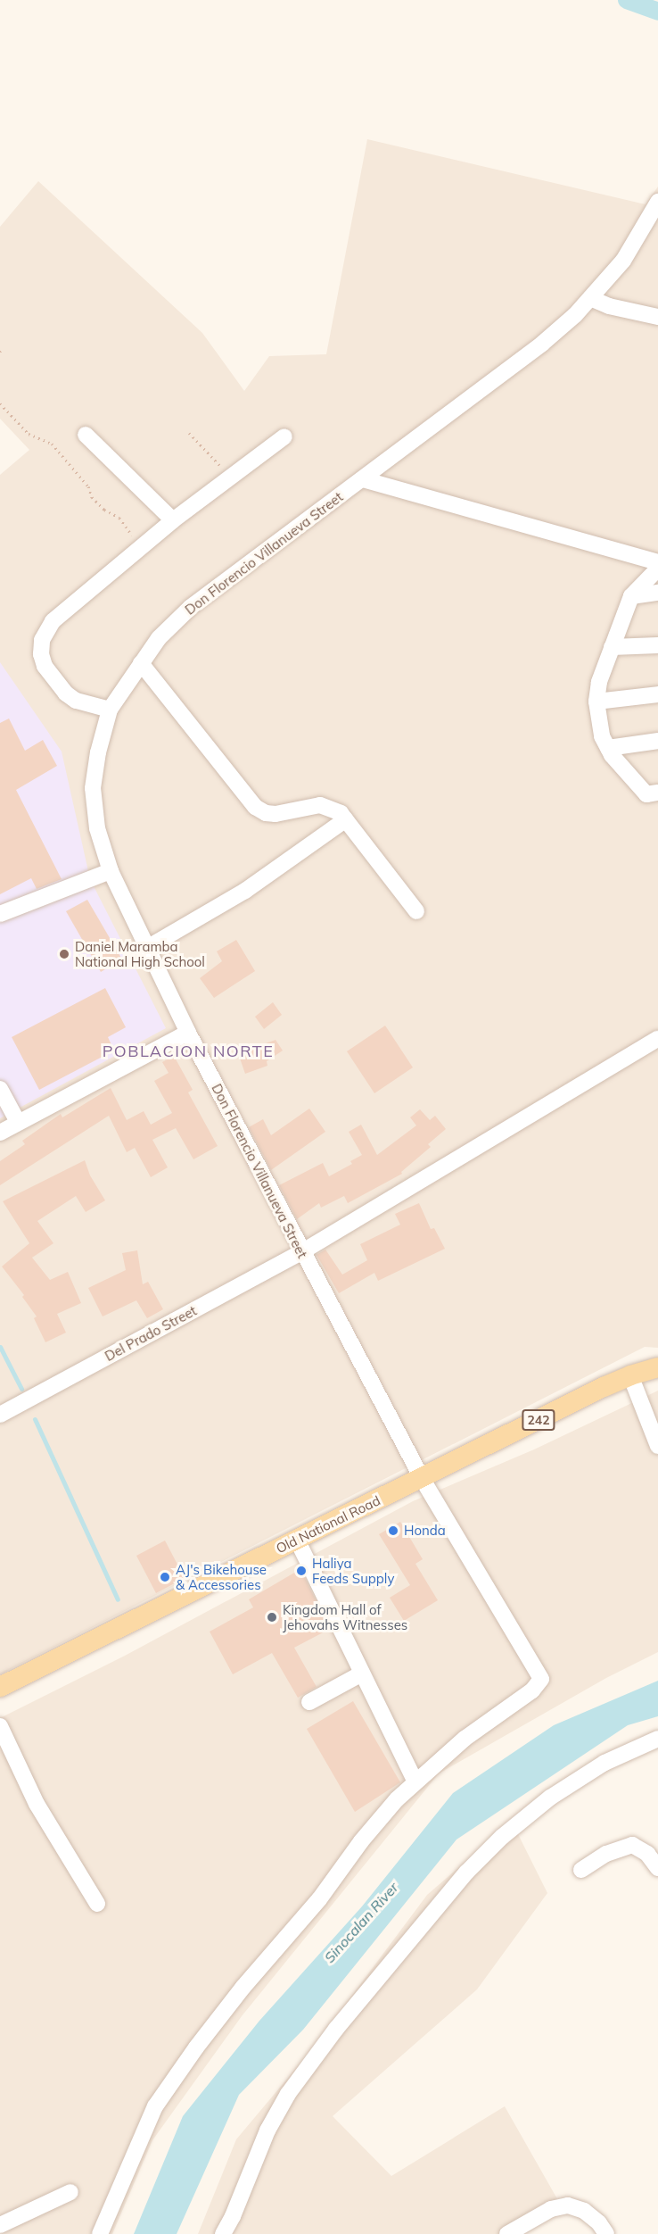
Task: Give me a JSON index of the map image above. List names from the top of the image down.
{
  "streets": {
    "main road": ["242", "Old National Road"],
    "street": ["Don Florencio Villanueva Street", "Del Prado Street"]
  },
  "crossings": [
    ["Don Florencio Villanueva Street", "Del Prado Street"],
    ["Don Florencio Villanueva Street", "Old National Road"]
  ],
  "districts": ["POBLACION NORTE"],
  "water": ["Sinocalan River"],
  "places": [
    "Daniel Maramba National High School",
    "Honda",
    "Haliya Feeds Supply",
    "AJ's Bikehouse & Accessories",
    "Kingdom Hall of Jehovahs Witnesses"
  ]
}
